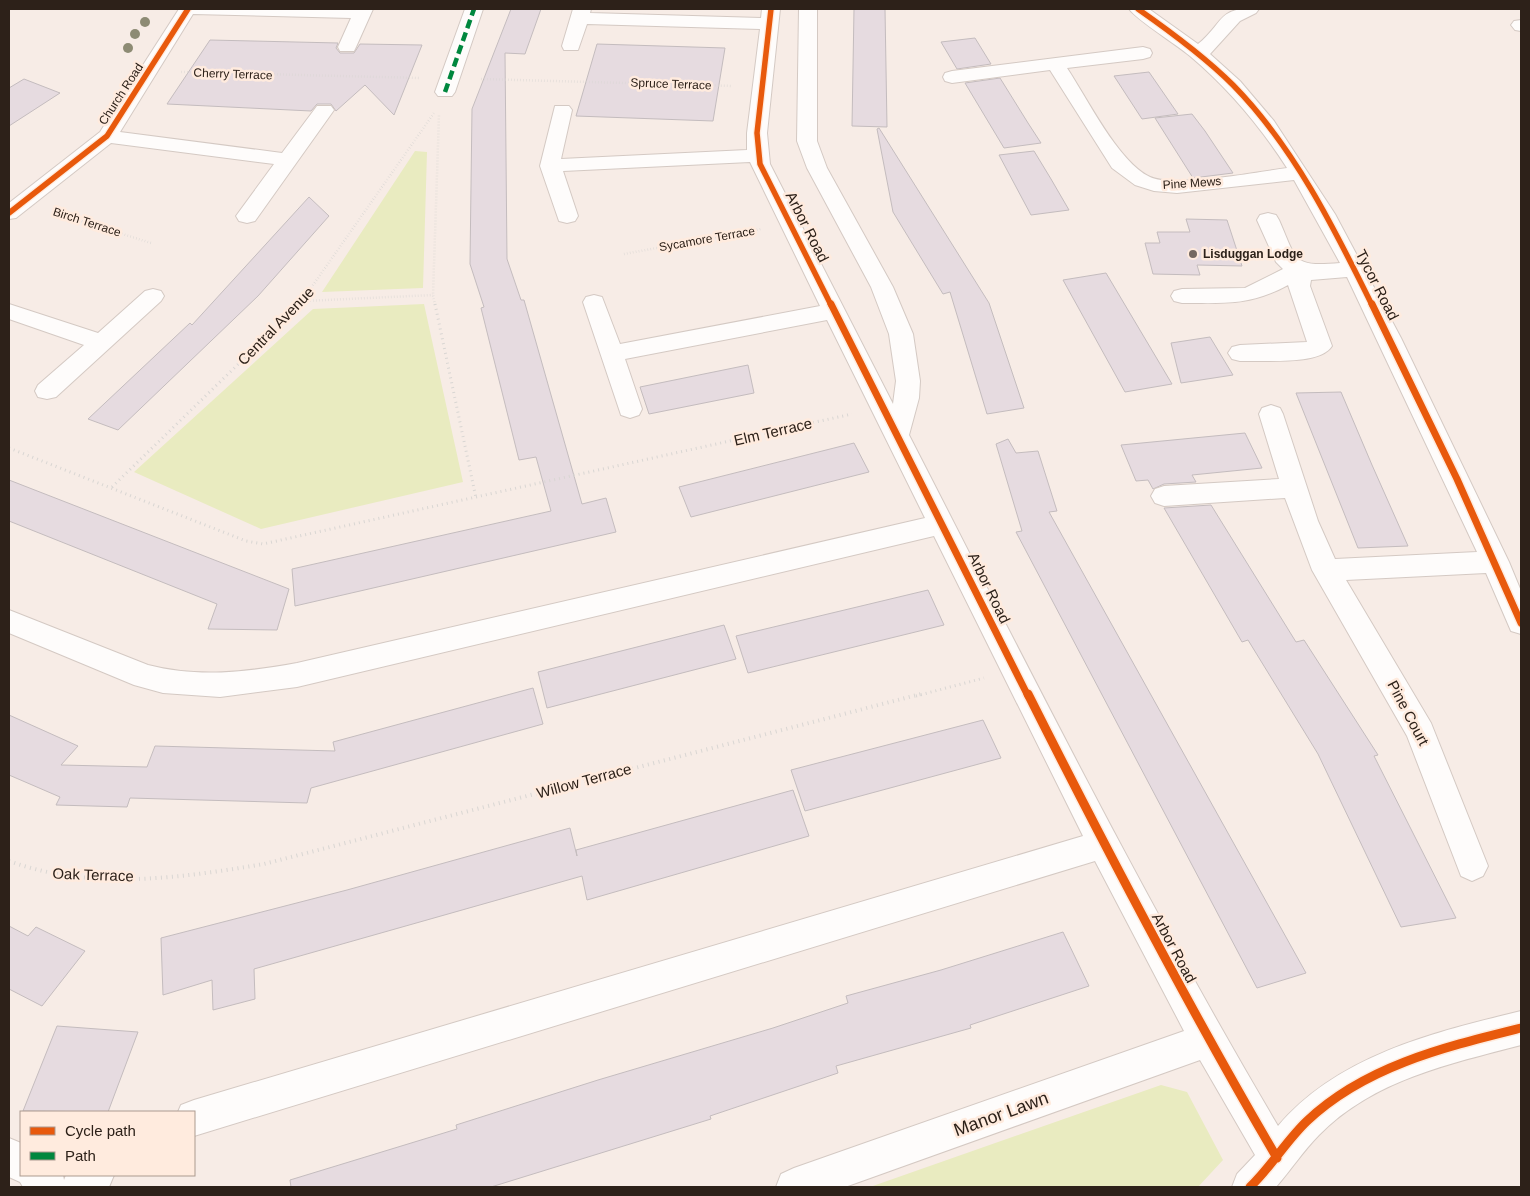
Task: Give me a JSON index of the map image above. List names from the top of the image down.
{
  "streets": {
    "street": [
      "Church Road",
      "Pine Mews",
      "Arbor Road",
      "Tycor Road",
      "Pine Court",
      "Manor Lawn"
    ],
    "path": [
      "Cherry Terrace",
      "Spruce Terrace",
      "Birch Terrace",
      "Sycamore Terrace",
      "Central Avenue",
      "Elm Terrace",
      "Willow Terrace",
      "Oak Terrace"
    ]
  },
  "crossings": [
    ["Cherry Terrace", "Church Road"],
    ["Spruce Terrace", "Arbor Road"],
    ["Church Road", "Birch Terrace"],
    ["Pine Mews", "Tycor Road"],
    ["Arbor Road", "Sycamore Terrace"],
    ["Arbor Road", "Elm Terrace"],
    ["Arbor Road", "Willow Terrace"],
    ["Arbor Road", "Manor Lawn"],
    ["Willow Terrace", "Oak Terrace"]
  ],
  "places": ["Lisduggan Lodge"],
  "legend": ["Cycle path", "Path"]
}
